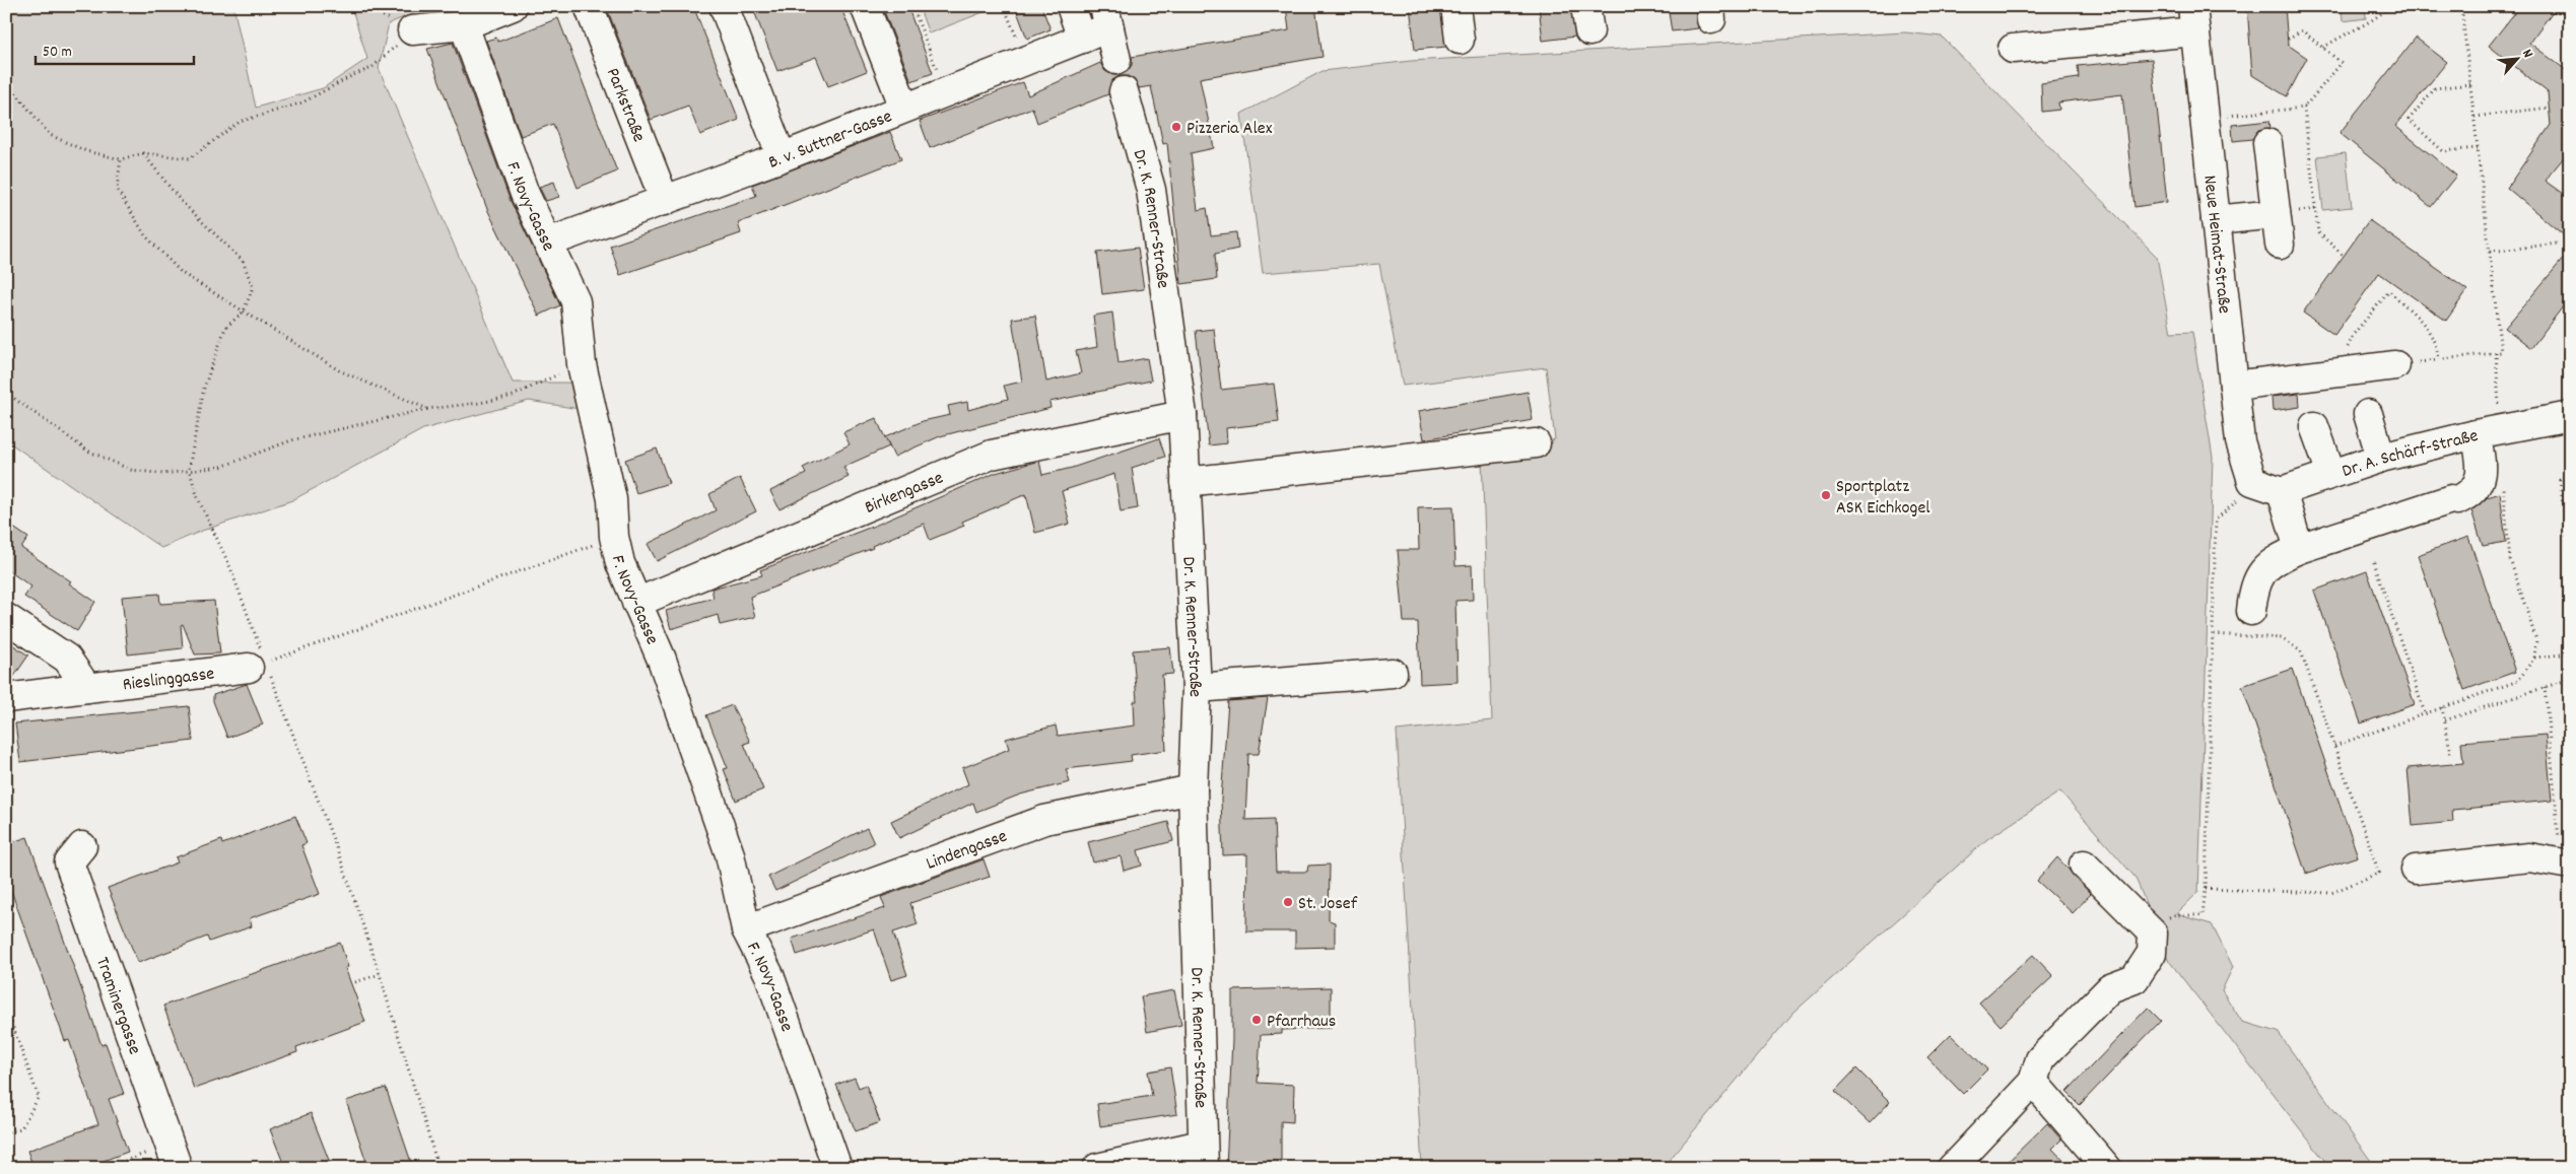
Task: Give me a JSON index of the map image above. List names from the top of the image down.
{
  "streets": {
    "street": [
      "Parkstraße",
      "B. v. Suttner-Gasse",
      "F. Novy-Gasse",
      "Dr. K. Renner-Straße",
      "Neue Heimat-Straße",
      "Dr. A. Schärf-Straße",
      "Birkengasse",
      "Rieslinggasse",
      "Lindengasse",
      "Traminergasse"
    ]
  },
  "crossings": [
    ["Parkstraße", "B. v. Suttner-Gasse"],
    ["B. v. Suttner-Gasse", "F. Novy-Gasse"],
    ["F. Novy-Gasse", "Birkengasse"],
    ["F. Novy-Gasse", "Lindengasse"],
    ["Dr. K. Renner-Straße", "Birkengasse"],
    ["Dr. K. Renner-Straße", "Lindengasse"]
  ],
  "places": [
    "Pizzeria Alex",
    "Sportplatz ASK Eichkogel",
    "St. Josef",
    "Pfarrhaus"
  ],
  "scale_bar": "50 m",
  "north": "top right"
}
